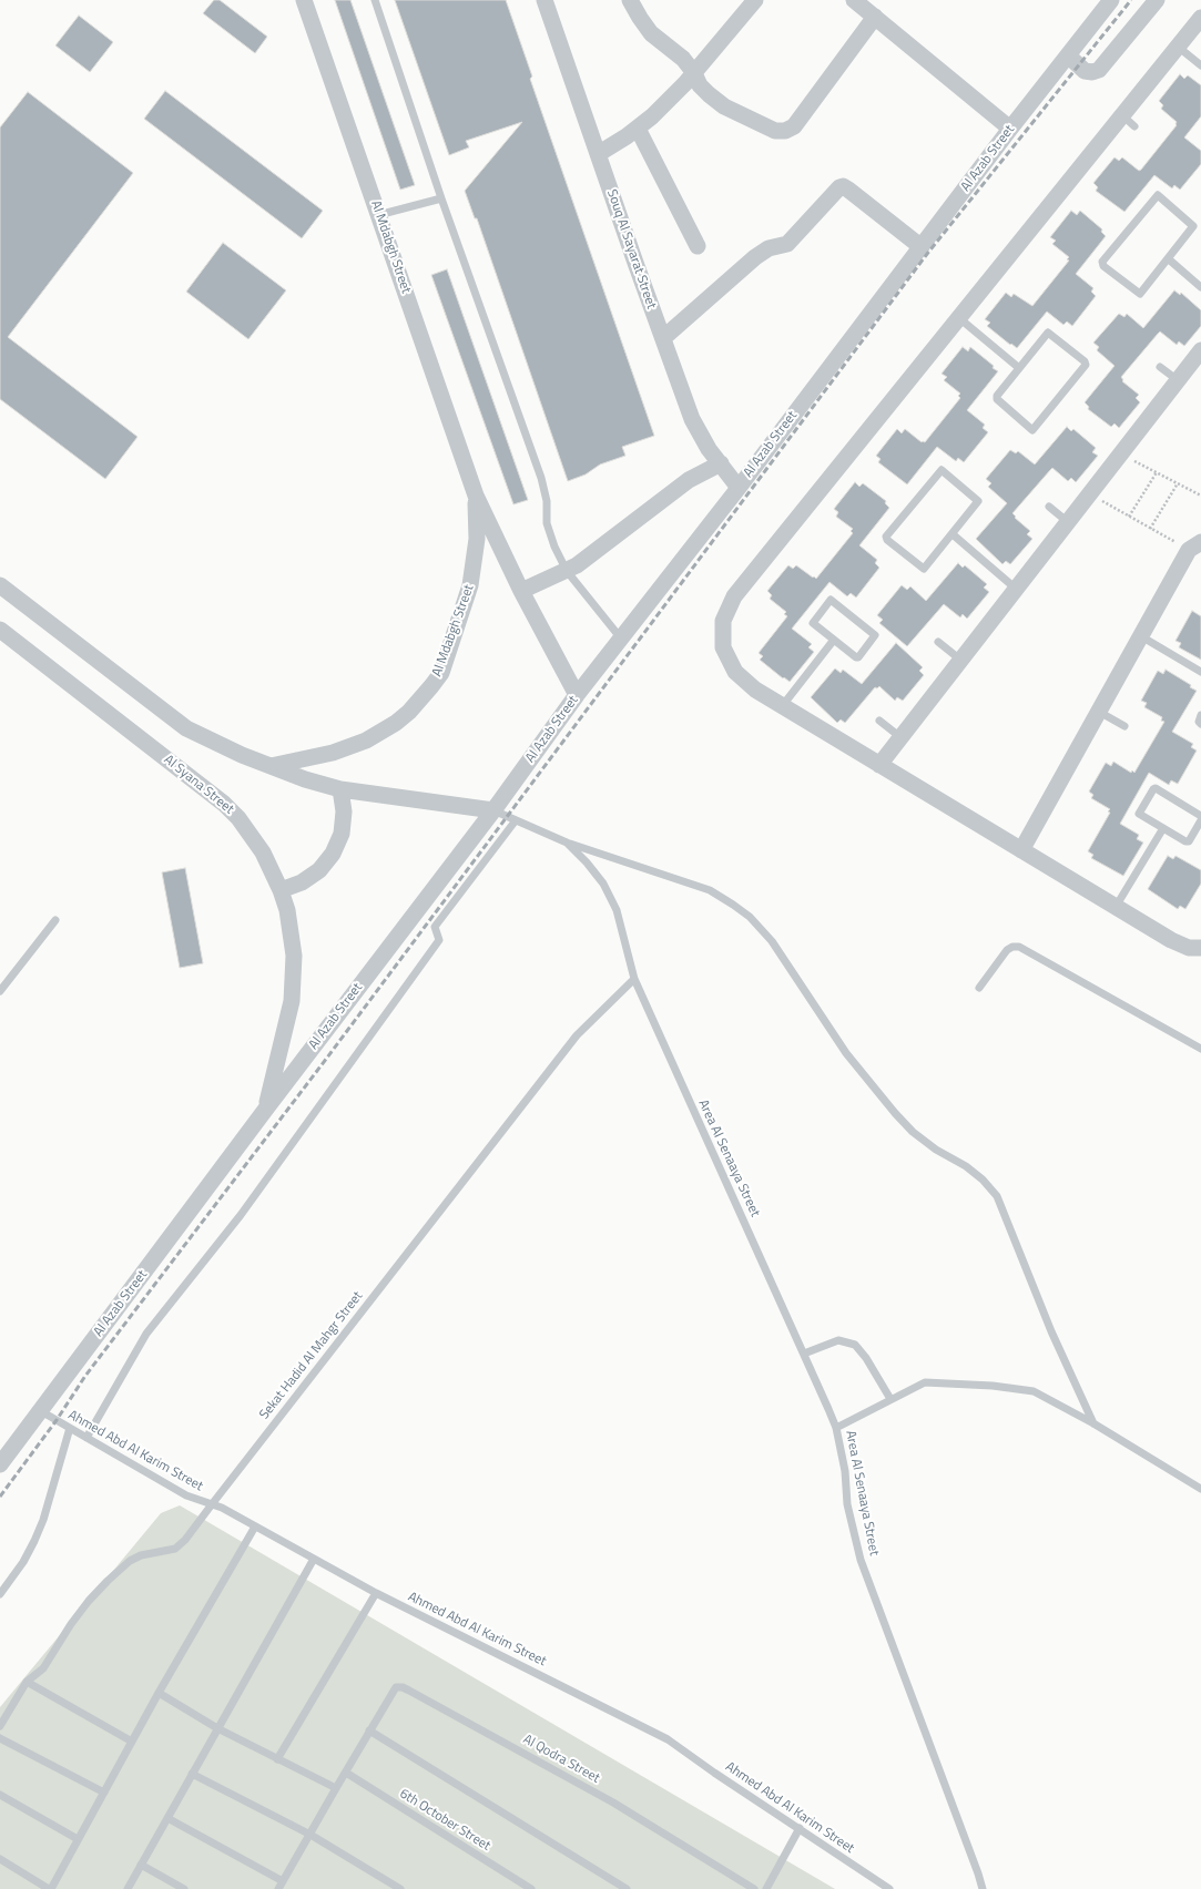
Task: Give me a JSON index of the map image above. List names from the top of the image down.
{
  "streets": {
    "street": [
      "Al Azab Street",
      "Al Mdabgh Street",
      "Souq Al Sayarat Street",
      "Al Syana Street"
    ],
    "lane": [
      "Area Al Senaaya Street",
      "Sekat Hadid Al Mahgr Street",
      "Ahmed Abd Al Karim Street",
      "Al Qodra Street",
      "6th October Street"
    ]
  },
  "crossings": [
    ["Al Azab Street", "Al Mdabgh Street"],
    ["Al Azab Street", "Souq Al Sayarat Street"],
    ["Al Azab Street", "Al Syana Street"],
    ["Al Azab Street", "Ahmed Abd Al Karim Street"],
    ["Area Al Senaaya Street", "Sekat Hadid Al Mahgr Street"],
    ["Sekat Hadid Al Mahgr Street", "Ahmed Abd Al Karim Street"]
  ]
}
